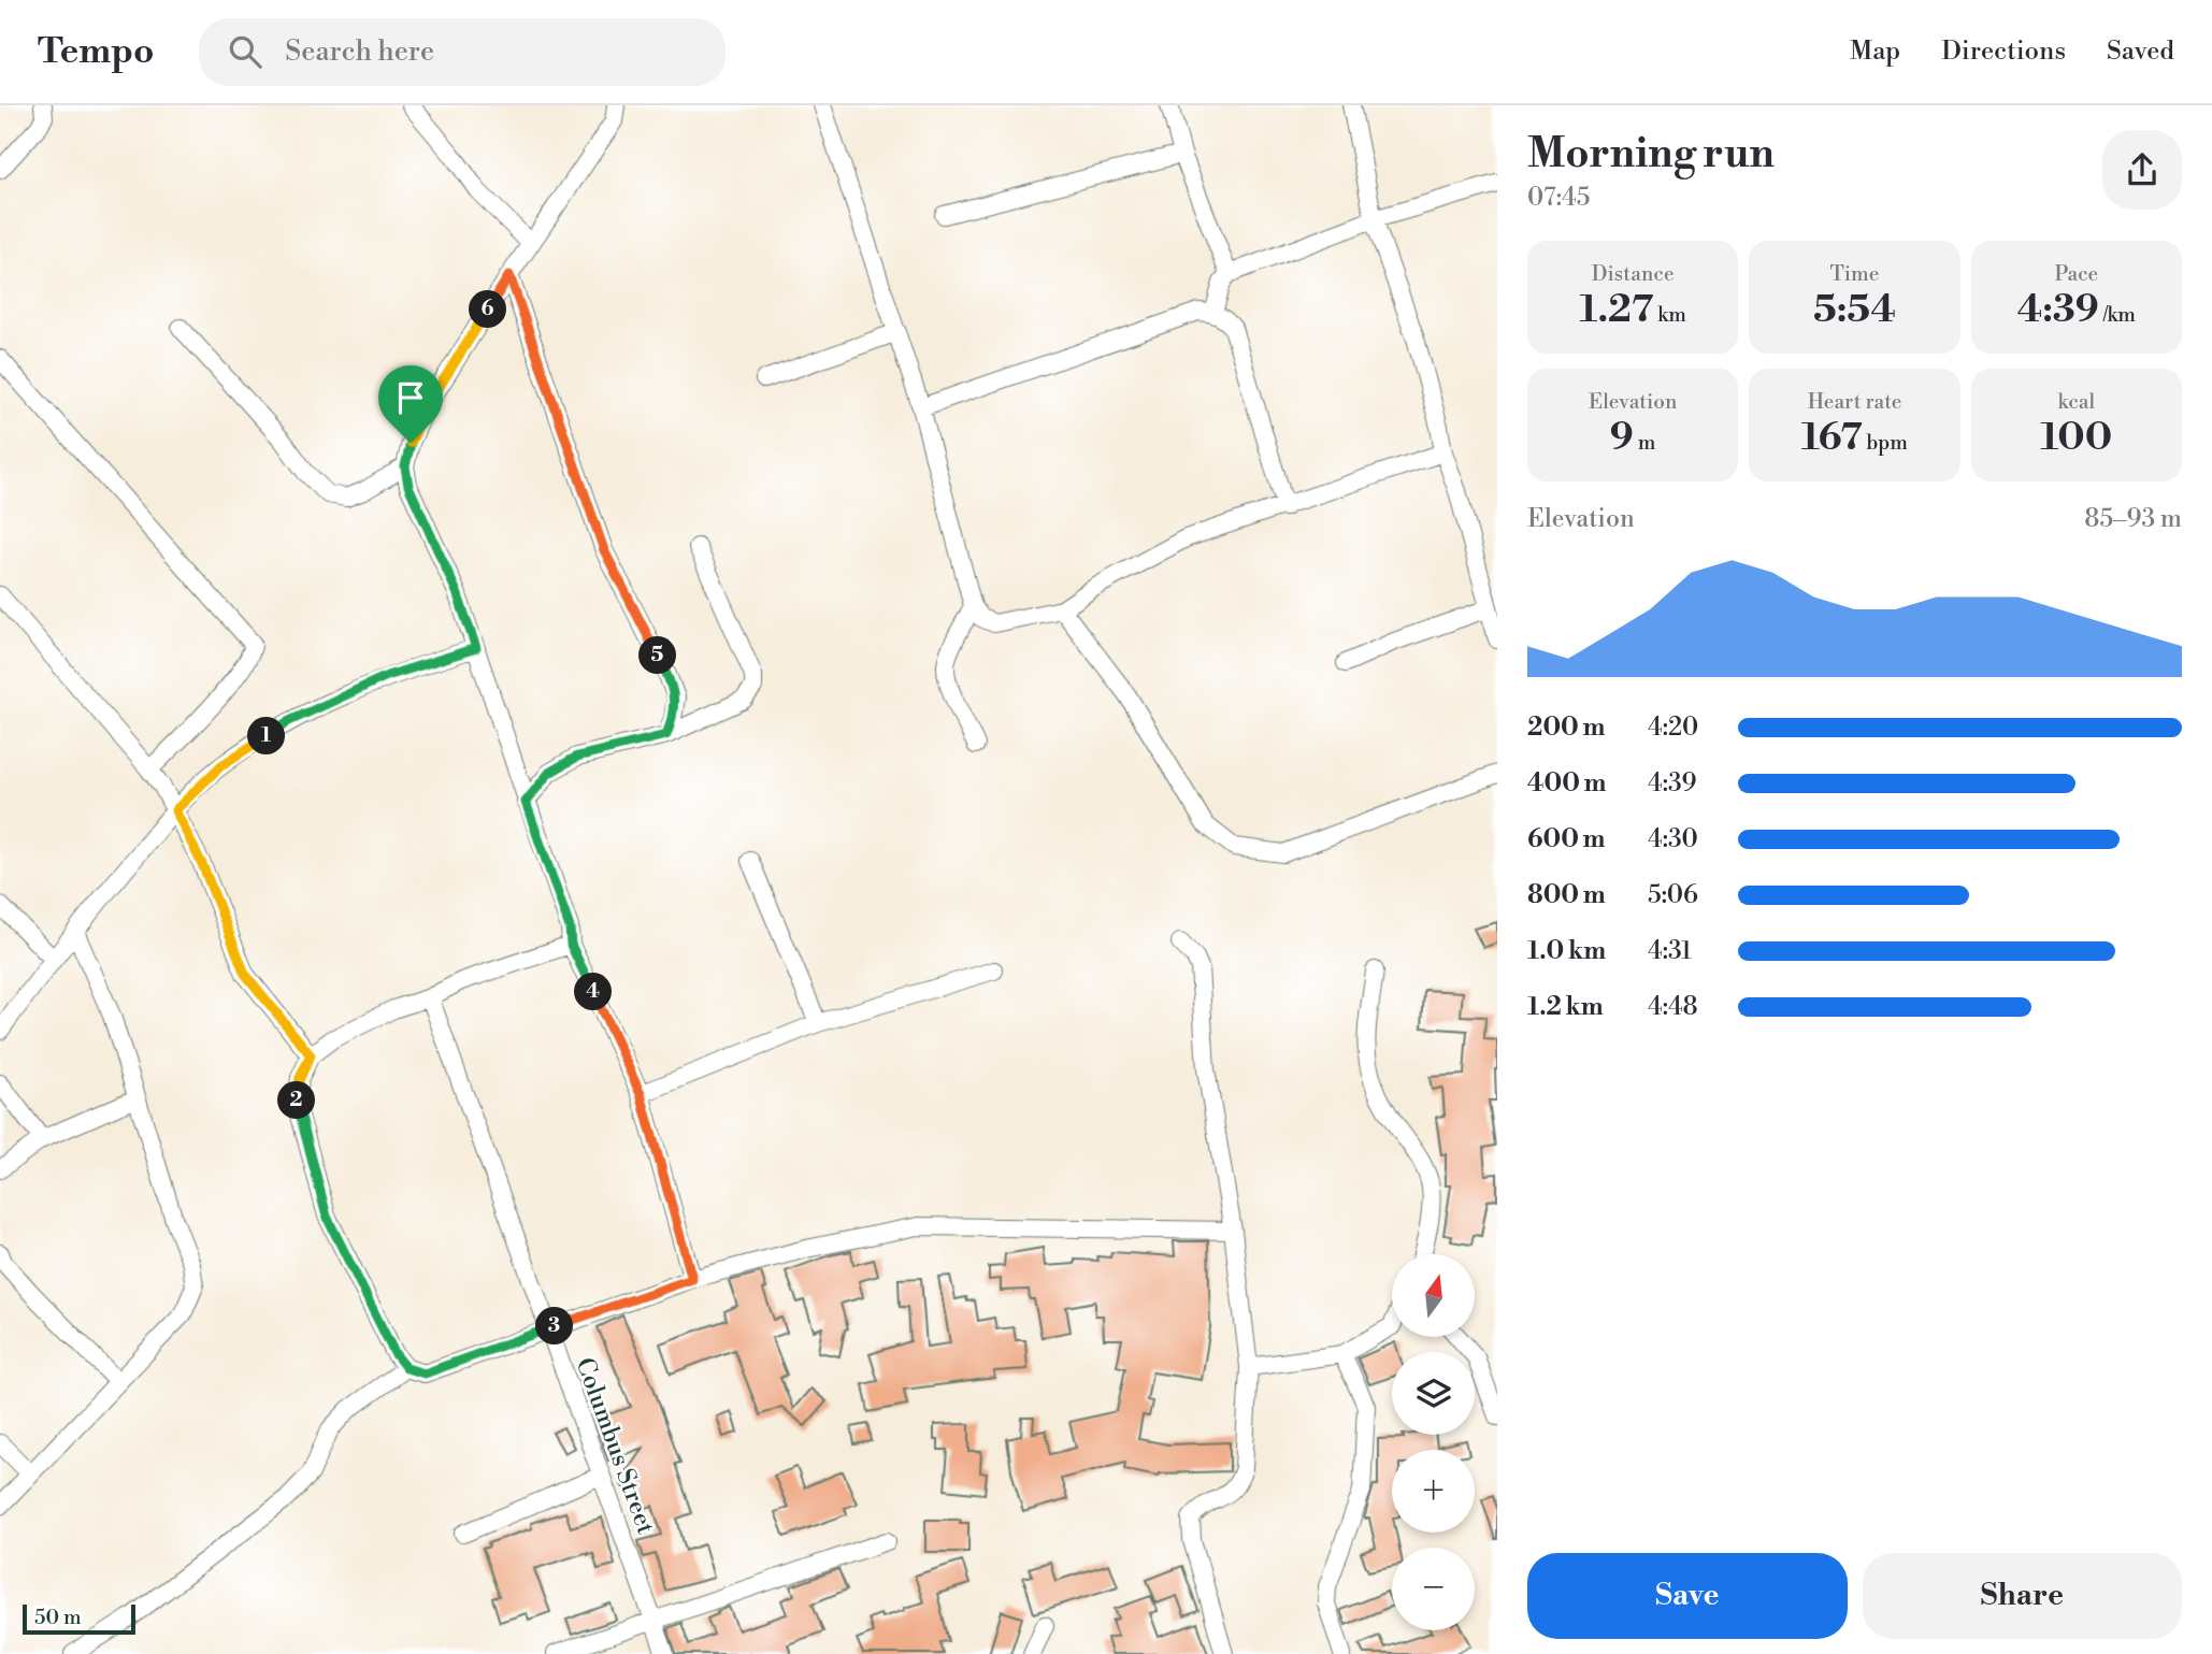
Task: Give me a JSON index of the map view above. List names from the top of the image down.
{
  "streets": {
    "street": ["Columbus Street"]
  },
  "scale_bar": "50 m",
  "north": "top",
  "page": {
    "header": "Tempo",
    "search": "Search here",
    "nav": ["Map", "Directions", "Saved"],
    "heading": ["Morning run", "07:45"],
    "stats": [
      ["Distance", "1.27 km"],
      ["Time", "5:54"],
      ["Pace", "4:39 /km"],
      ["Elevation", "9 m"],
      ["Heart rate", "167 bpm"],
      ["kcal", "100"]
    ],
    "pins": [
      "6",
      "5",
      "1",
      "4",
      "2",
      "3"
    ],
    "chart": ["Elevation", "85–93 m"],
    "list": [
      {
        "name": "200 m",
        "note": "4:20"
      },
      {
        "name": "400 m",
        "note": "4:39"
      },
      {
        "name": "600 m",
        "note": "4:30"
      },
      {
        "name": "800 m",
        "note": "5:06"
      },
      {
        "name": "1.0 km",
        "note": "4:31"
      },
      {
        "name": "1.2 km",
        "note": "4:48"
      }
    ],
    "map_buttons": ["+", "−"],
    "buttons": ["Save", "Share"],
    "scale": "50 m"
  }
}
